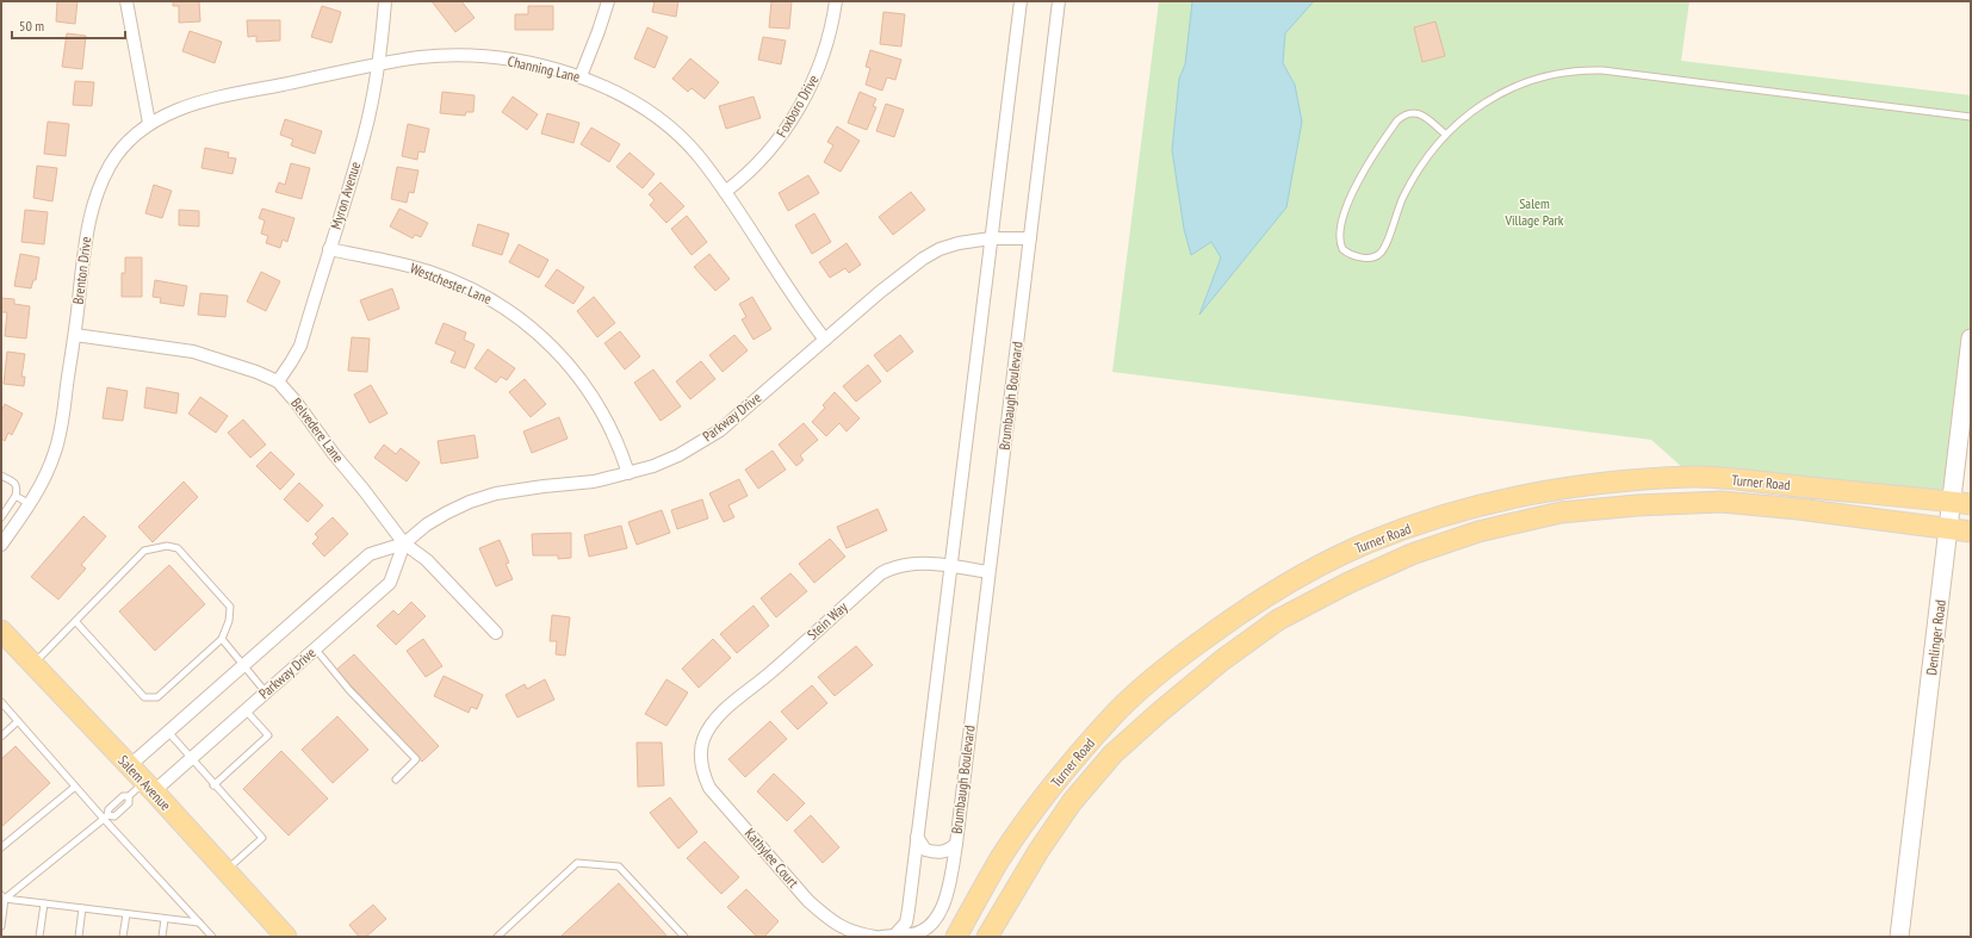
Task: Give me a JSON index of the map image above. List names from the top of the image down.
{
  "streets": {
    "main road": ["Turner Road", "Salem Avenue"],
    "street": [
      "Channing Lane",
      "Foxboro Drive",
      "Myron Avenue",
      "Brenton Drive",
      "Westchester Lane",
      "Brumbaugh Boulevard",
      "Parkway Drive",
      "Belvedere Lane",
      "Stein Way",
      "Denlinger Road",
      "Kathylee Court"
    ]
  },
  "crossings": [
    ["Channing Lane", "Foxboro Drive"],
    ["Channing Lane", "Myron Avenue"],
    ["Channing Lane", "Brenton Drive"],
    ["Channing Lane", "Parkway Drive"],
    ["Myron Avenue", "Westchester Lane"],
    ["Myron Avenue", "Belvedere Lane"],
    ["Brenton Drive", "Belvedere Lane"],
    ["Westchester Lane", "Parkway Drive"],
    ["Brumbaugh Boulevard", "Parkway Drive"],
    ["Brumbaugh Boulevard", "Stein Way"],
    ["Parkway Drive", "Belvedere Lane"],
    ["Parkway Drive", "Salem Avenue"],
    ["Turner Road", "Denlinger Road"],
    ["Stein Way", "Kathylee Court"]
  ],
  "parks": ["Salem Village Park"],
  "scale_bar": "50 m"
}
